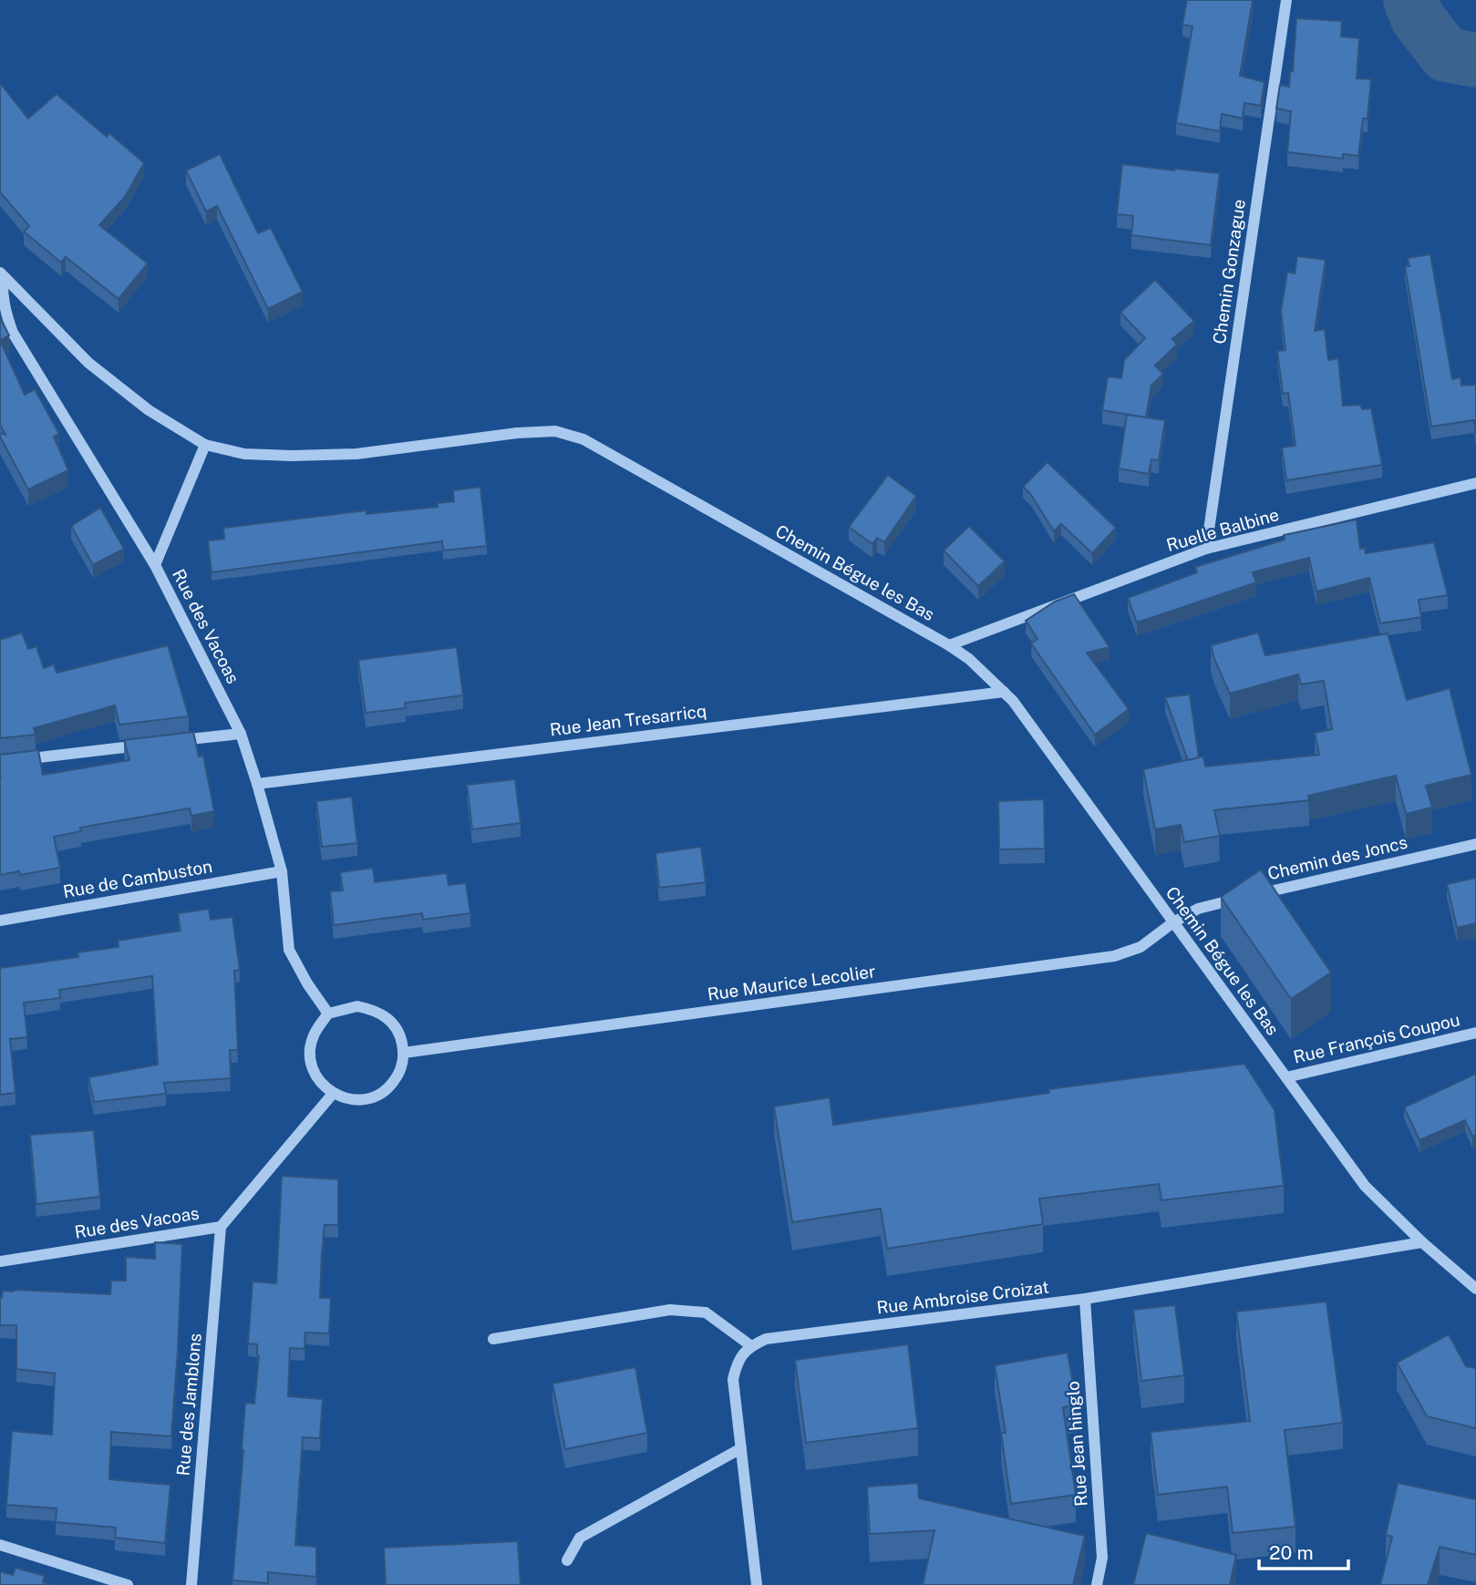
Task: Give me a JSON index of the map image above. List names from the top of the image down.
{
  "streets": {
    "street": [
      "Chemin Gonzague",
      "Ruelle Balbine",
      "Chemin Bégue les Bas",
      "Rue des Vacoas",
      "Rue Jean Tresarricq",
      "Chemin des Joncs",
      "Rue de Cambuston",
      "Rue Maurice Lecolier",
      "Rue François Coupou",
      "Rue Ambroise Croizat",
      "Rue des Jamblons",
      "Rue Jean hinglo"
    ]
  },
  "crossings": [
    ["Chemin Gonzague", "Ruelle Balbine"],
    ["Ruelle Balbine", "Chemin Bégue les Bas"],
    ["Chemin Bégue les Bas", "Rue des Vacoas"],
    ["Chemin Bégue les Bas", "Rue Jean Tresarricq"],
    ["Chemin Bégue les Bas", "Rue Maurice Lecolier"],
    ["Chemin Bégue les Bas", "Rue François Coupou"],
    ["Chemin Bégue les Bas", "Rue Ambroise Croizat"],
    ["Rue des Vacoas", "Rue Jean Tresarricq"],
    ["Rue des Vacoas", "Rue de Cambuston"],
    ["Rue des Vacoas", "Rue Maurice Lecolier"],
    ["Rue des Vacoas", "Rue des Jamblons"],
    ["Rue Ambroise Croizat", "Rue Jean hinglo"]
  ],
  "scale_bar": "20 m"
}
